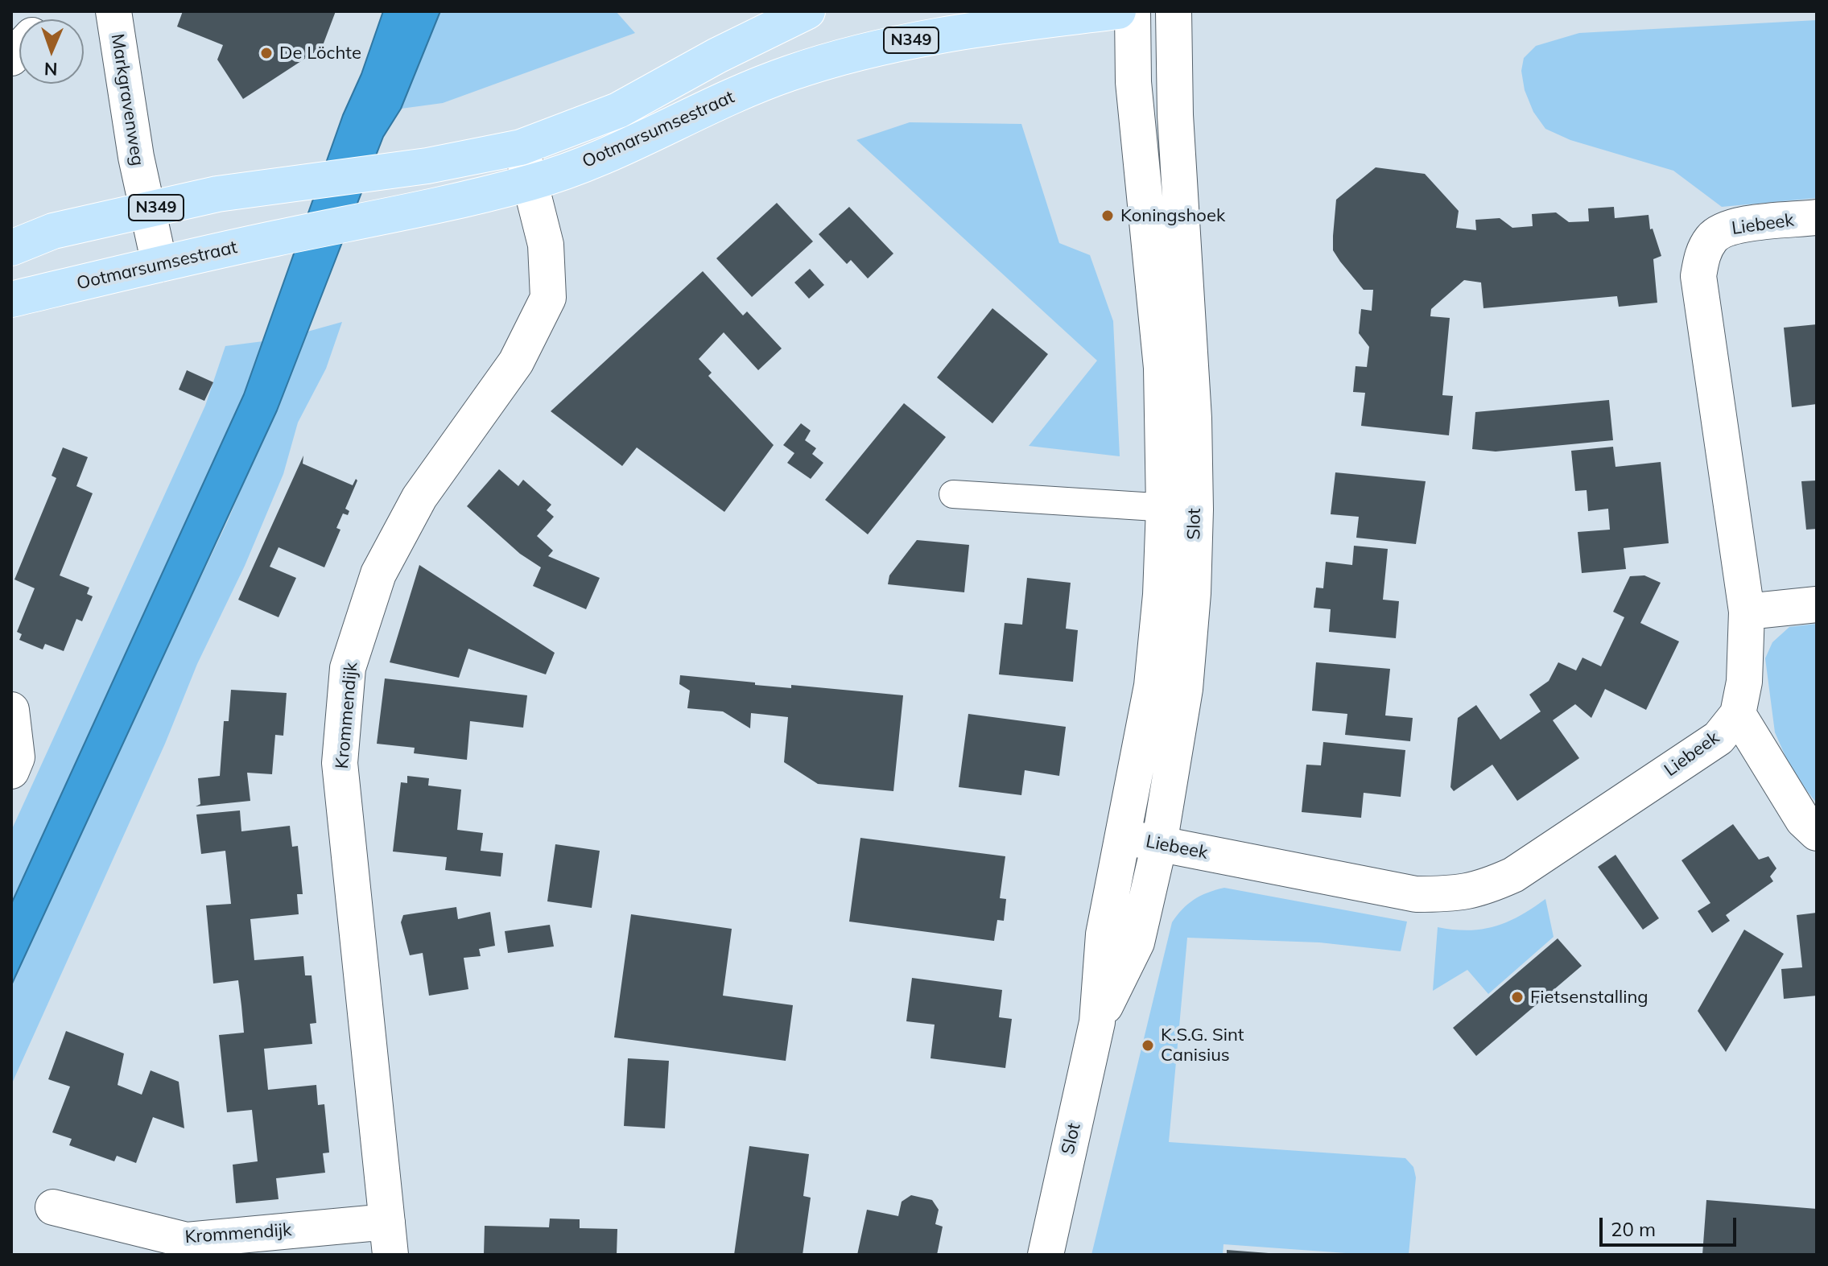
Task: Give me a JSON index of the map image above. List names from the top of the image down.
{
  "streets": {
    "main road": ["N349", "Ootmarsumsestraat"],
    "street": [
      "Markgravenweg",
      "Liebeek",
      "Slot",
      "Krommendijk"
    ]
  },
  "crossings": [
    ["Markgravenweg", "Ootmarsumsestraat"],
    ["Ootmarsumsestraat", "Krommendijk"],
    ["Liebeek", "Slot"]
  ],
  "places": [
    "De Löchte",
    "Koningshoek",
    "Fietsenstalling",
    "K.S.G. Sint Canisius"
  ],
  "scale_bar": "20 m",
  "north": "bottom"
}
